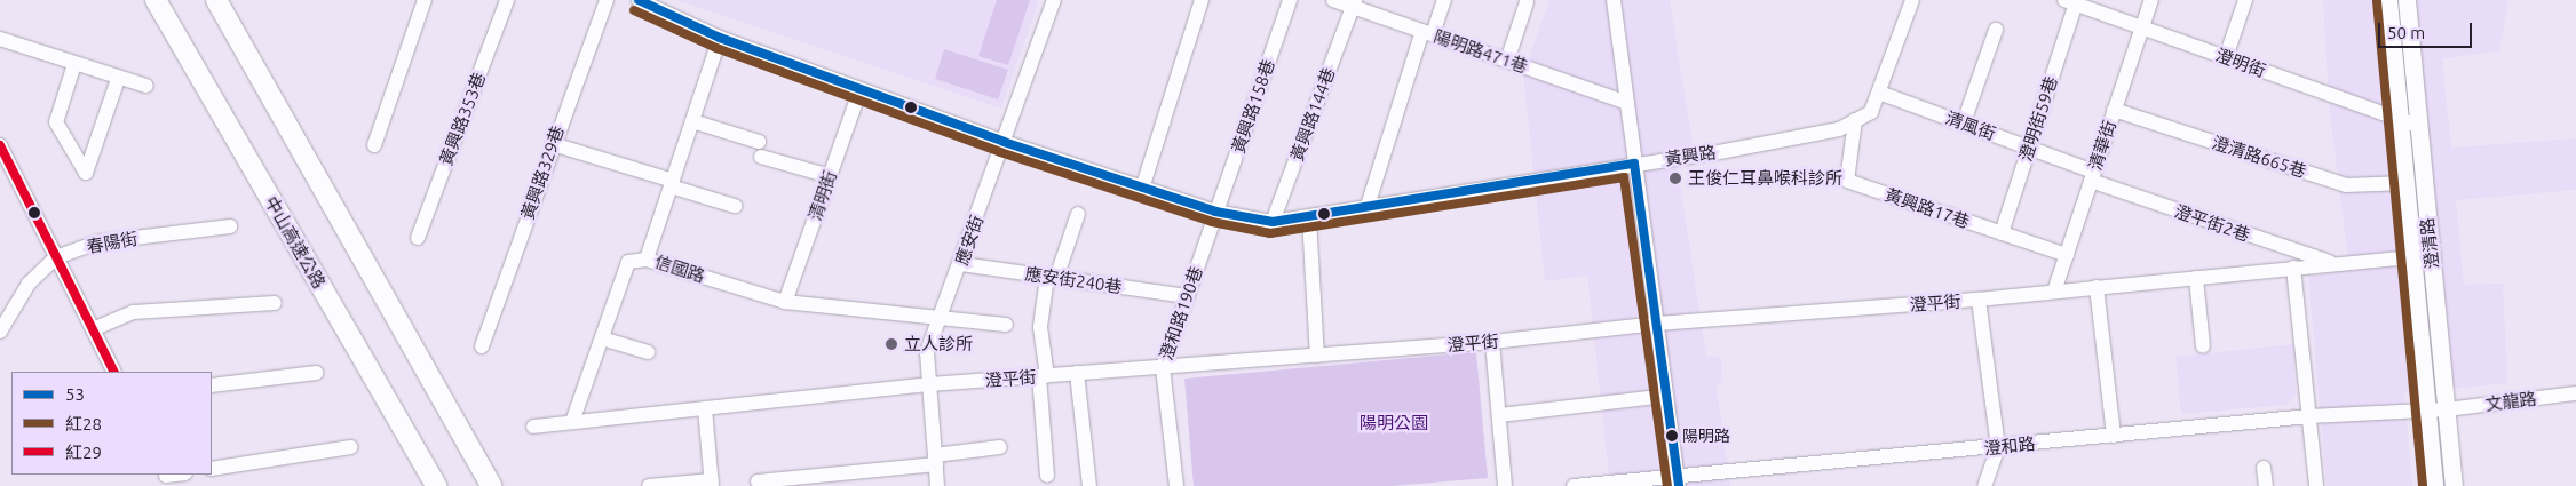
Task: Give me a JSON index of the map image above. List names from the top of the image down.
{
  "streets": {
    "highway": ["中山高速公路"],
    "main road": ["澄清路"],
    "street": [
      "陽明路471巷",
      "澄明街",
      "黃興路158巷",
      "黃興路144巷",
      "黃興路353巷",
      "澄明街59巷",
      "清風街",
      "清華街",
      "黃興路",
      "澄清路665巷",
      "黃興路329巷",
      "清明街",
      "黃興路17巷",
      "澄平街2巷",
      "應安街",
      "春陽街",
      "信國路",
      "應安街240巷",
      "澄平街",
      "澄和路190巷",
      "文龍路",
      "澄和路"
    ]
  },
  "crossings": [
    ["陽明路471巷", "黃興路144巷"],
    ["澄明街", "澄明街59巷"],
    ["澄明街", "清華街"],
    ["澄明街", "澄清路"],
    ["黃興路158巷", "黃興路"],
    ["黃興路158巷", "澄和路190巷"],
    ["黃興路144巷", "黃興路"],
    ["澄明街59巷", "清風街"],
    ["澄明街59巷", "黃興路17巷"],
    ["清風街", "清華街"],
    ["清風街", "黃興路"],
    ["清風街", "澄平街2巷"],
    ["清華街", "澄清路665巷"],
    ["清華街", "黃興路17巷"],
    ["清華街", "澄平街2巷"],
    ["清華街", "澄平街"],
    ["黃興路", "清明街"],
    ["黃興路", "黃興路17巷"],
    ["黃興路", "應安街"],
    ["黃興路", "信國路"],
    ["黃興路", "澄和路190巷"],
    ["澄清路665巷", "澄清路"],
    ["清明街", "信國路"],
    ["澄平街2巷", "澄平街"],
    ["應安街", "信國路"],
    ["應安街", "應安街240巷"],
    ["應安街", "澄平街"],
    ["澄清路", "澄平街"],
    ["澄清路", "文龍路"],
    ["澄清路", "澄和路"],
    ["應安街240巷", "澄和路190巷"],
    ["澄平街", "澄和路190巷"],
    ["文龍路", "澄和路"]
  ],
  "parks": ["陽明公園"],
  "places": ["王俊仁耳鼻喉科診所", "立人診所", "陽明路"],
  "lines": ["transit line 53", "transit line 紅28", "transit line 紅29"],
  "legend": ["53", "紅28", "紅29"],
  "scale_bar": "50 m"
}
